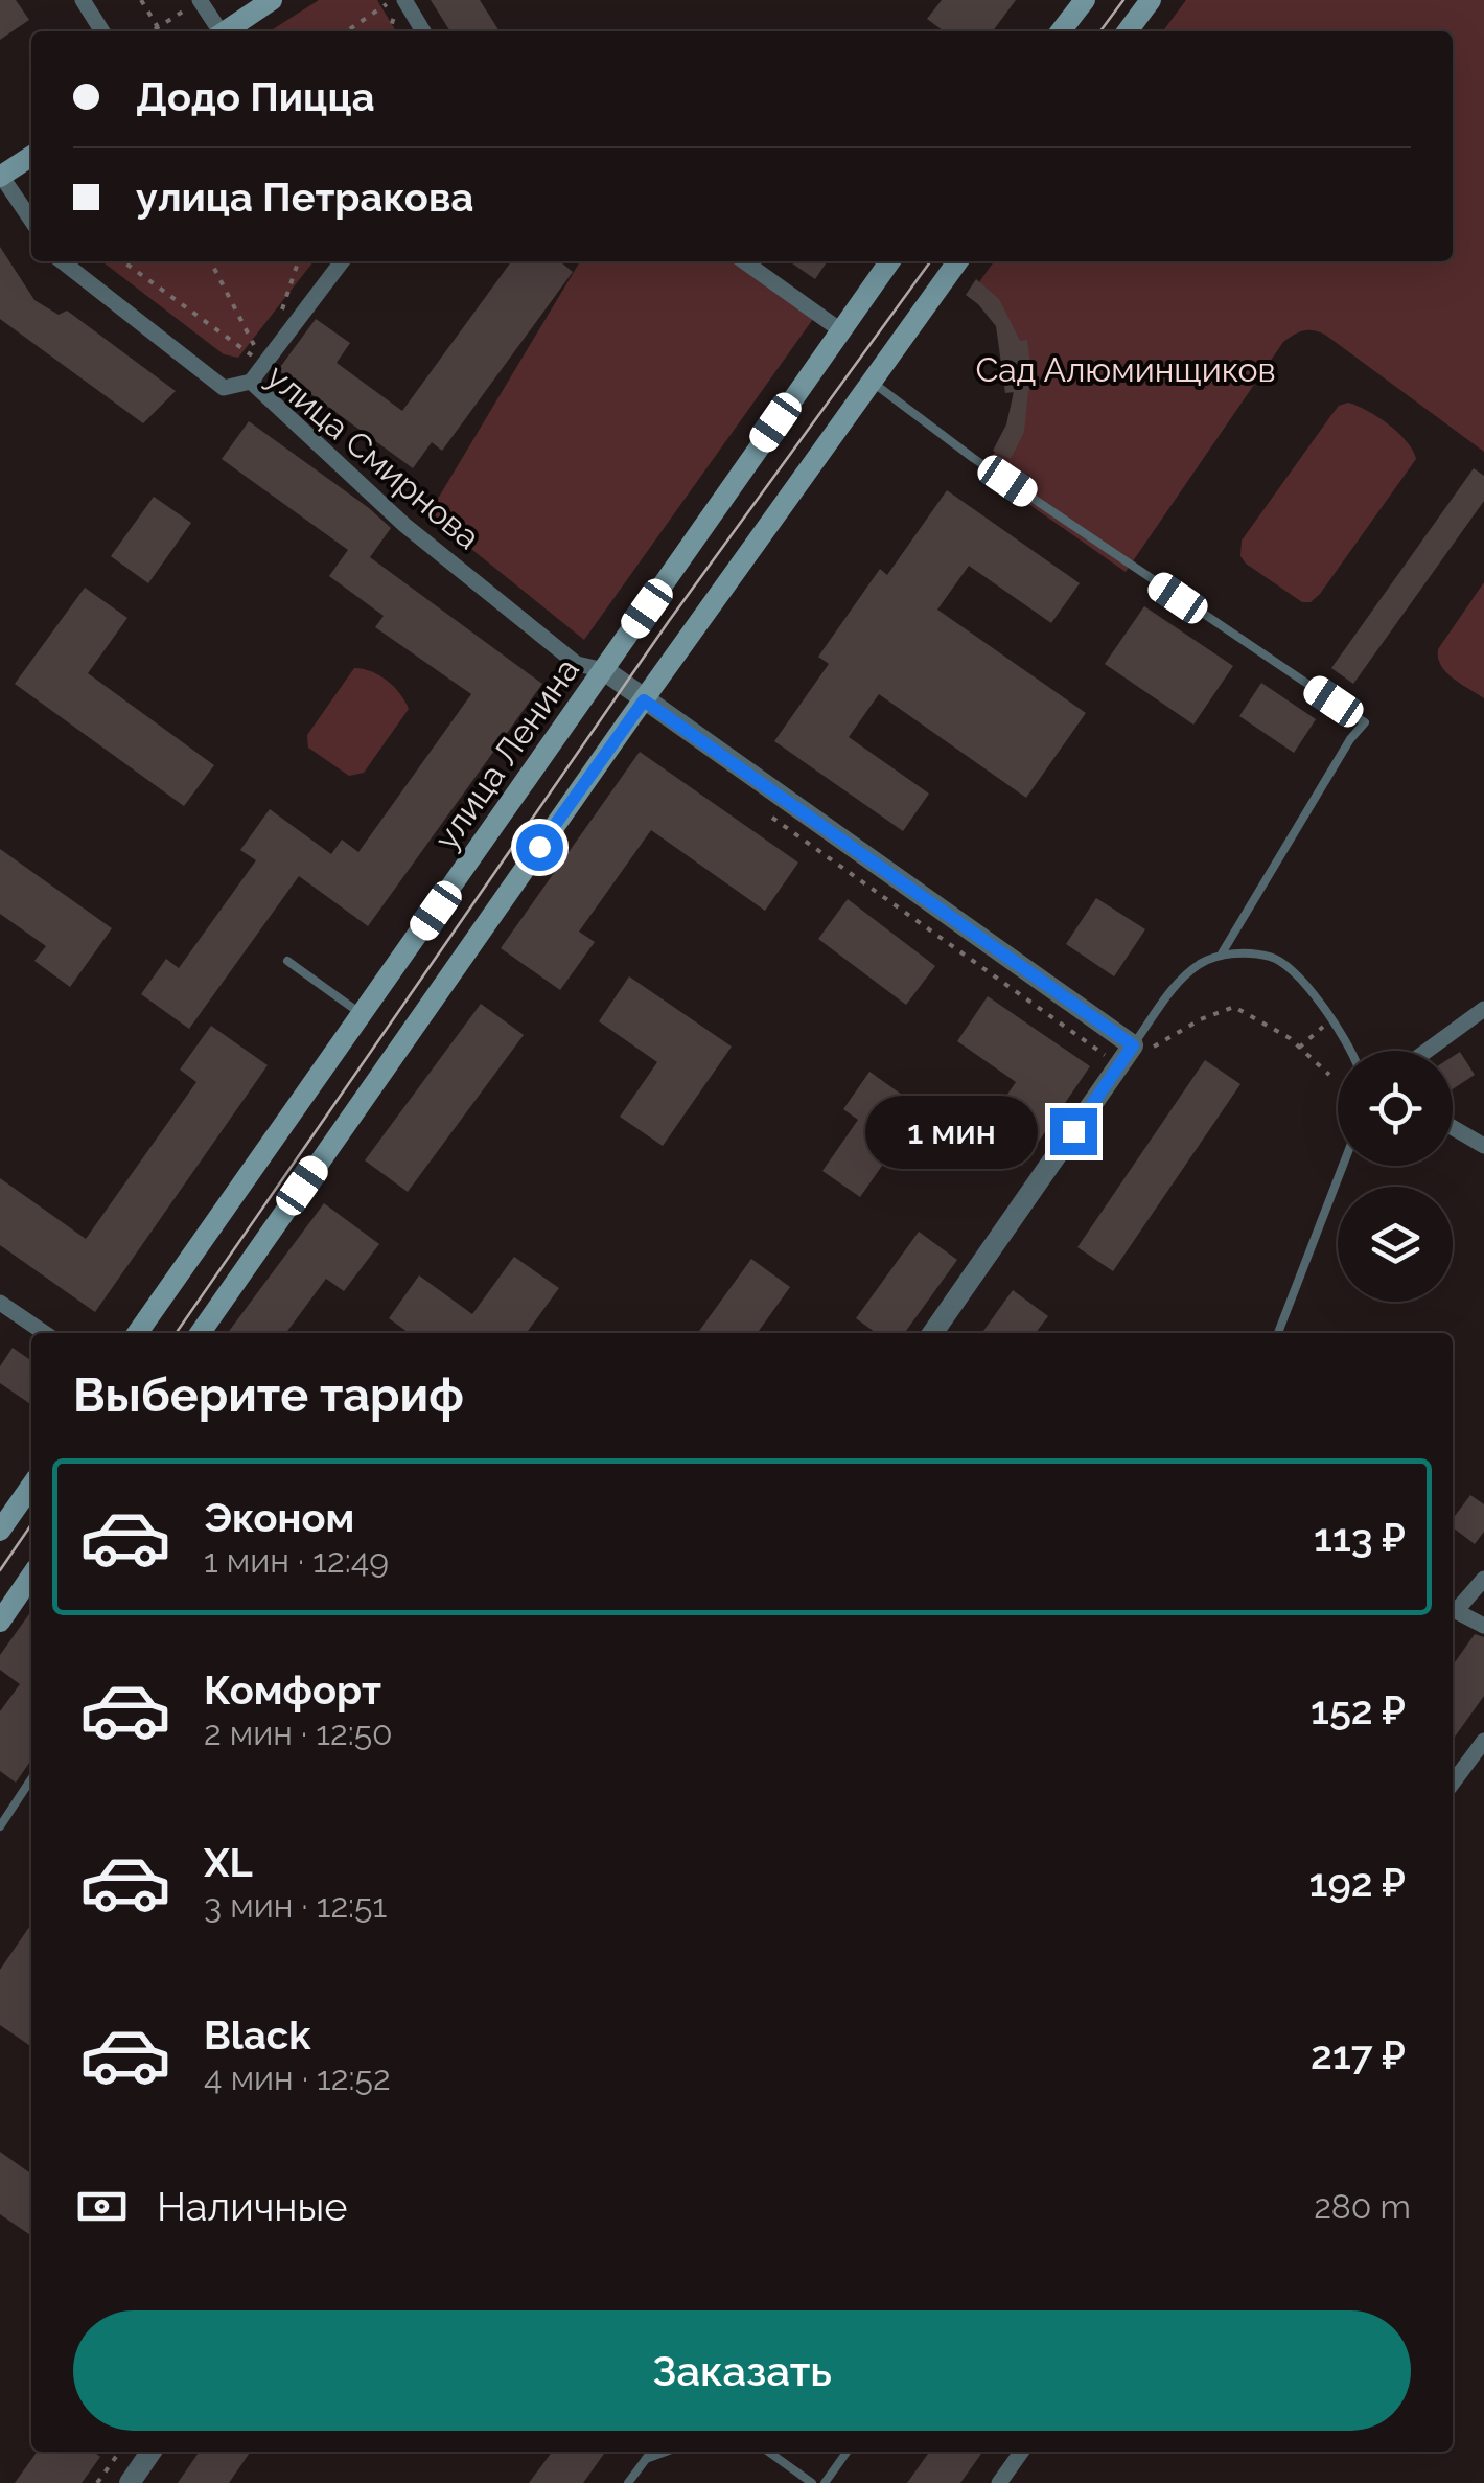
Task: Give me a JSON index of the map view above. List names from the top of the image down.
{
  "streets": {
    "main road": ["улица Ленина"],
    "street": ["улица Смирнова"]
  },
  "crossings": [
    ["улица Смирнова", "улица Ленина"]
  ],
  "parks": ["Сад Алюминщиков"],
  "page": {
    "banner": ["Додо Пицца", "улица Петракова"],
    "bubble": "1 мин",
    "heading": "Выберите тариф",
    "list": [
      {
        "name": "Эконом",
        "note": "1 мин · 12:49",
        "value": "113 ₽"
      },
      {
        "name": "Комфорт",
        "note": "2 мин · 12:50",
        "value": "152 ₽"
      },
      {
        "name": "XL",
        "note": "3 мин · 12:51",
        "value": "192 ₽"
      },
      {
        "name": "Black",
        "note": "4 мин · 12:52",
        "value": "217 ₽"
      }
    ],
    "pay": ["Наличные", "280 m"],
    "buttons": "Заказать"
  }
}
